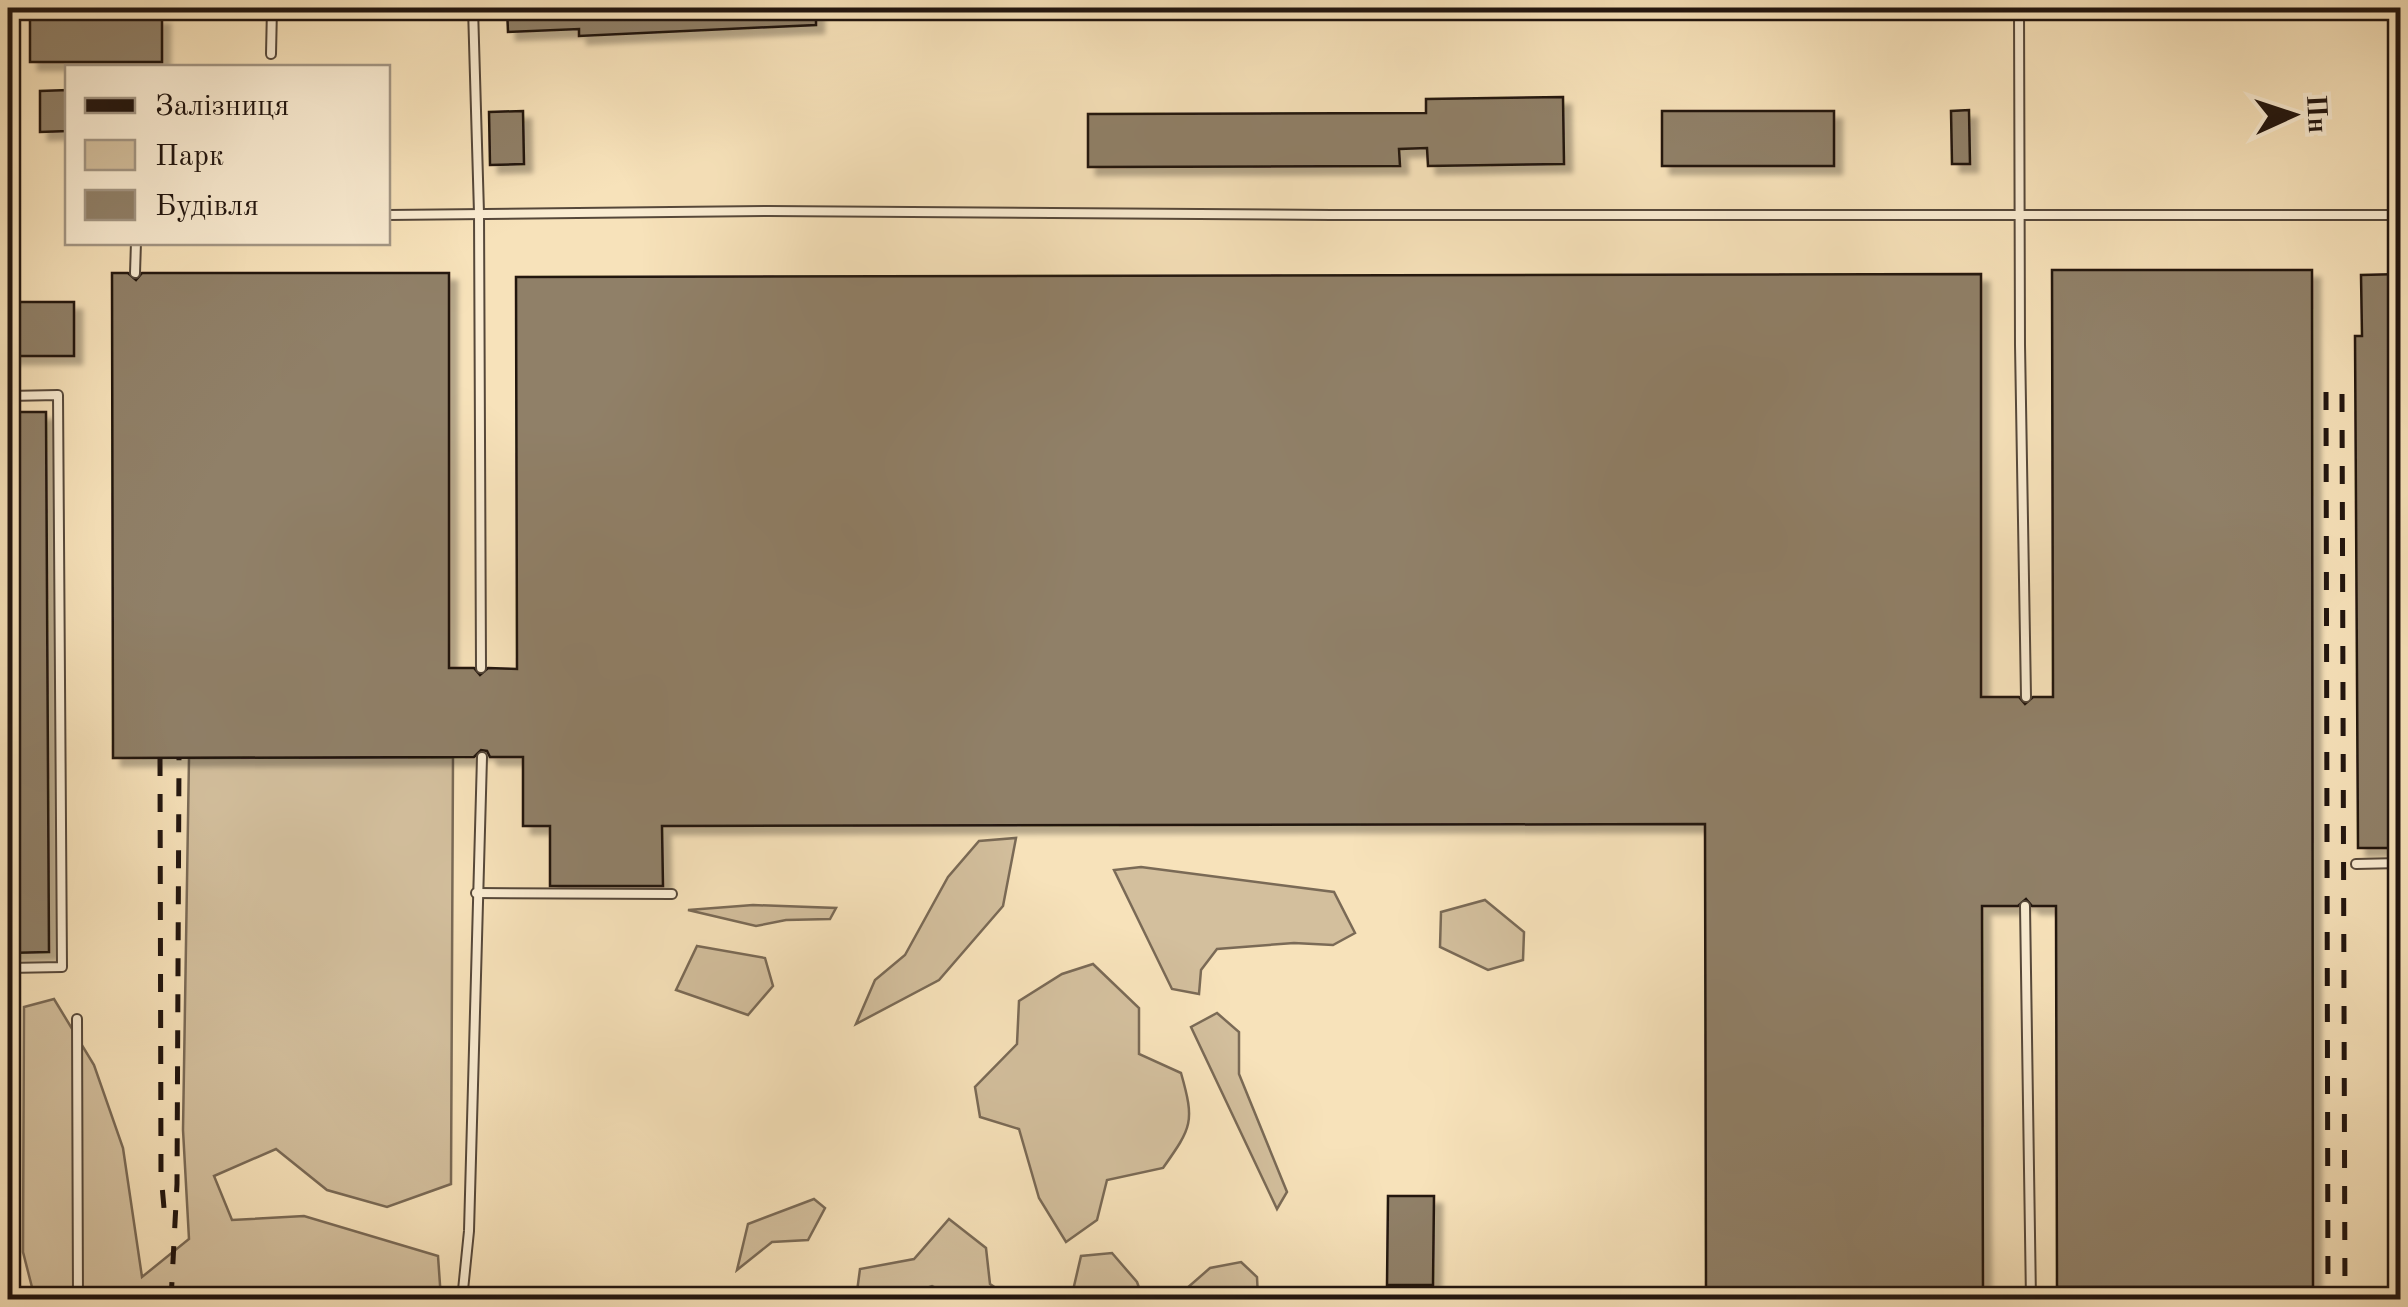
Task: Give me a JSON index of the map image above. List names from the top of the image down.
{
  "legend": ["Залізниця", "Парк", "Будівля"],
  "north": "right"
}
